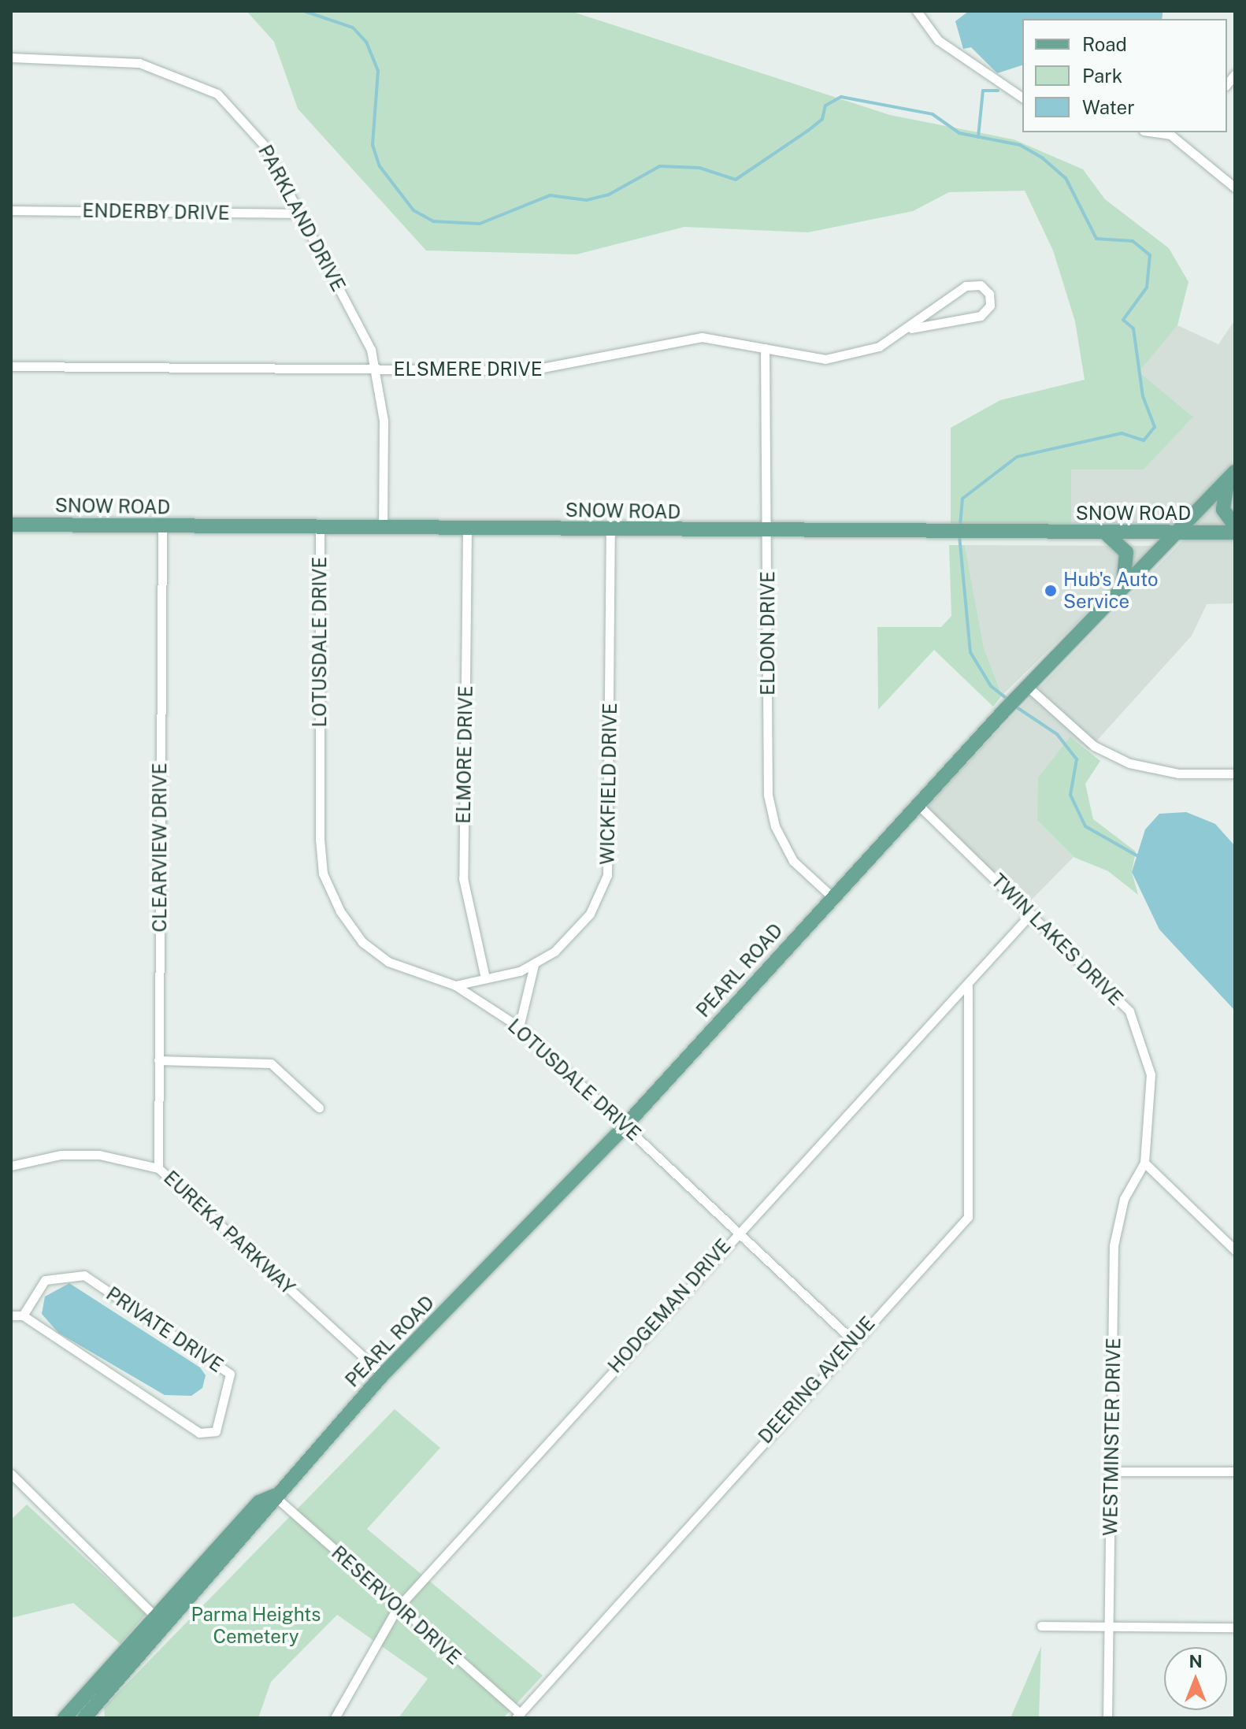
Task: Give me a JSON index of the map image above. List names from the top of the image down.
{
  "streets": {
    "main road": ["SNOW ROAD", "PEARL ROAD"],
    "street": [
      "ENDERBY DRIVE",
      "PARKLAND DRIVE",
      "ELSMERE DRIVE",
      "ELDON DRIVE",
      "LOTUSDALE DRIVE",
      "ELMORE DRIVE",
      "WICKFIELD DRIVE",
      "CLEARVIEW DRIVE",
      "TWIN LAKES DRIVE",
      "EUREKA PARKWAY",
      "HODGEMAN DRIVE",
      "PRIVATE DRIVE",
      "DEERING AVENUE",
      "WESTMINSTER DRIVE",
      "RESERVOIR DRIVE"
    ]
  },
  "crossings": [
    ["ENDERBY DRIVE", "PARKLAND DRIVE"],
    ["PARKLAND DRIVE", "ELSMERE DRIVE"],
    ["PARKLAND DRIVE", "SNOW ROAD"],
    ["ELSMERE DRIVE", "ELDON DRIVE"],
    ["SNOW ROAD", "ELDON DRIVE"],
    ["SNOW ROAD", "LOTUSDALE DRIVE"],
    ["SNOW ROAD", "ELMORE DRIVE"],
    ["SNOW ROAD", "WICKFIELD DRIVE"],
    ["SNOW ROAD", "CLEARVIEW DRIVE"],
    ["SNOW ROAD", "PEARL ROAD"],
    ["ELDON DRIVE", "PEARL ROAD"],
    ["LOTUSDALE DRIVE", "WICKFIELD DRIVE"],
    ["LOTUSDALE DRIVE", "PEARL ROAD"],
    ["LOTUSDALE DRIVE", "HODGEMAN DRIVE"],
    ["LOTUSDALE DRIVE", "DEERING AVENUE"],
    ["ELMORE DRIVE", "WICKFIELD DRIVE"],
    ["CLEARVIEW DRIVE", "EUREKA PARKWAY"],
    ["TWIN LAKES DRIVE", "PEARL ROAD"],
    ["TWIN LAKES DRIVE", "HODGEMAN DRIVE"],
    ["TWIN LAKES DRIVE", "WESTMINSTER DRIVE"],
    ["PEARL ROAD", "EUREKA PARKWAY"],
    ["PEARL ROAD", "RESERVOIR DRIVE"],
    ["HODGEMAN DRIVE", "DEERING AVENUE"],
    ["HODGEMAN DRIVE", "RESERVOIR DRIVE"],
    ["DEERING AVENUE", "RESERVOIR DRIVE"]
  ],
  "parks": ["Parma Heights Cemetery"],
  "places": ["Hub's Auto Service"],
  "legend": ["Road", "Park", "Water"],
  "north": "top"
}
